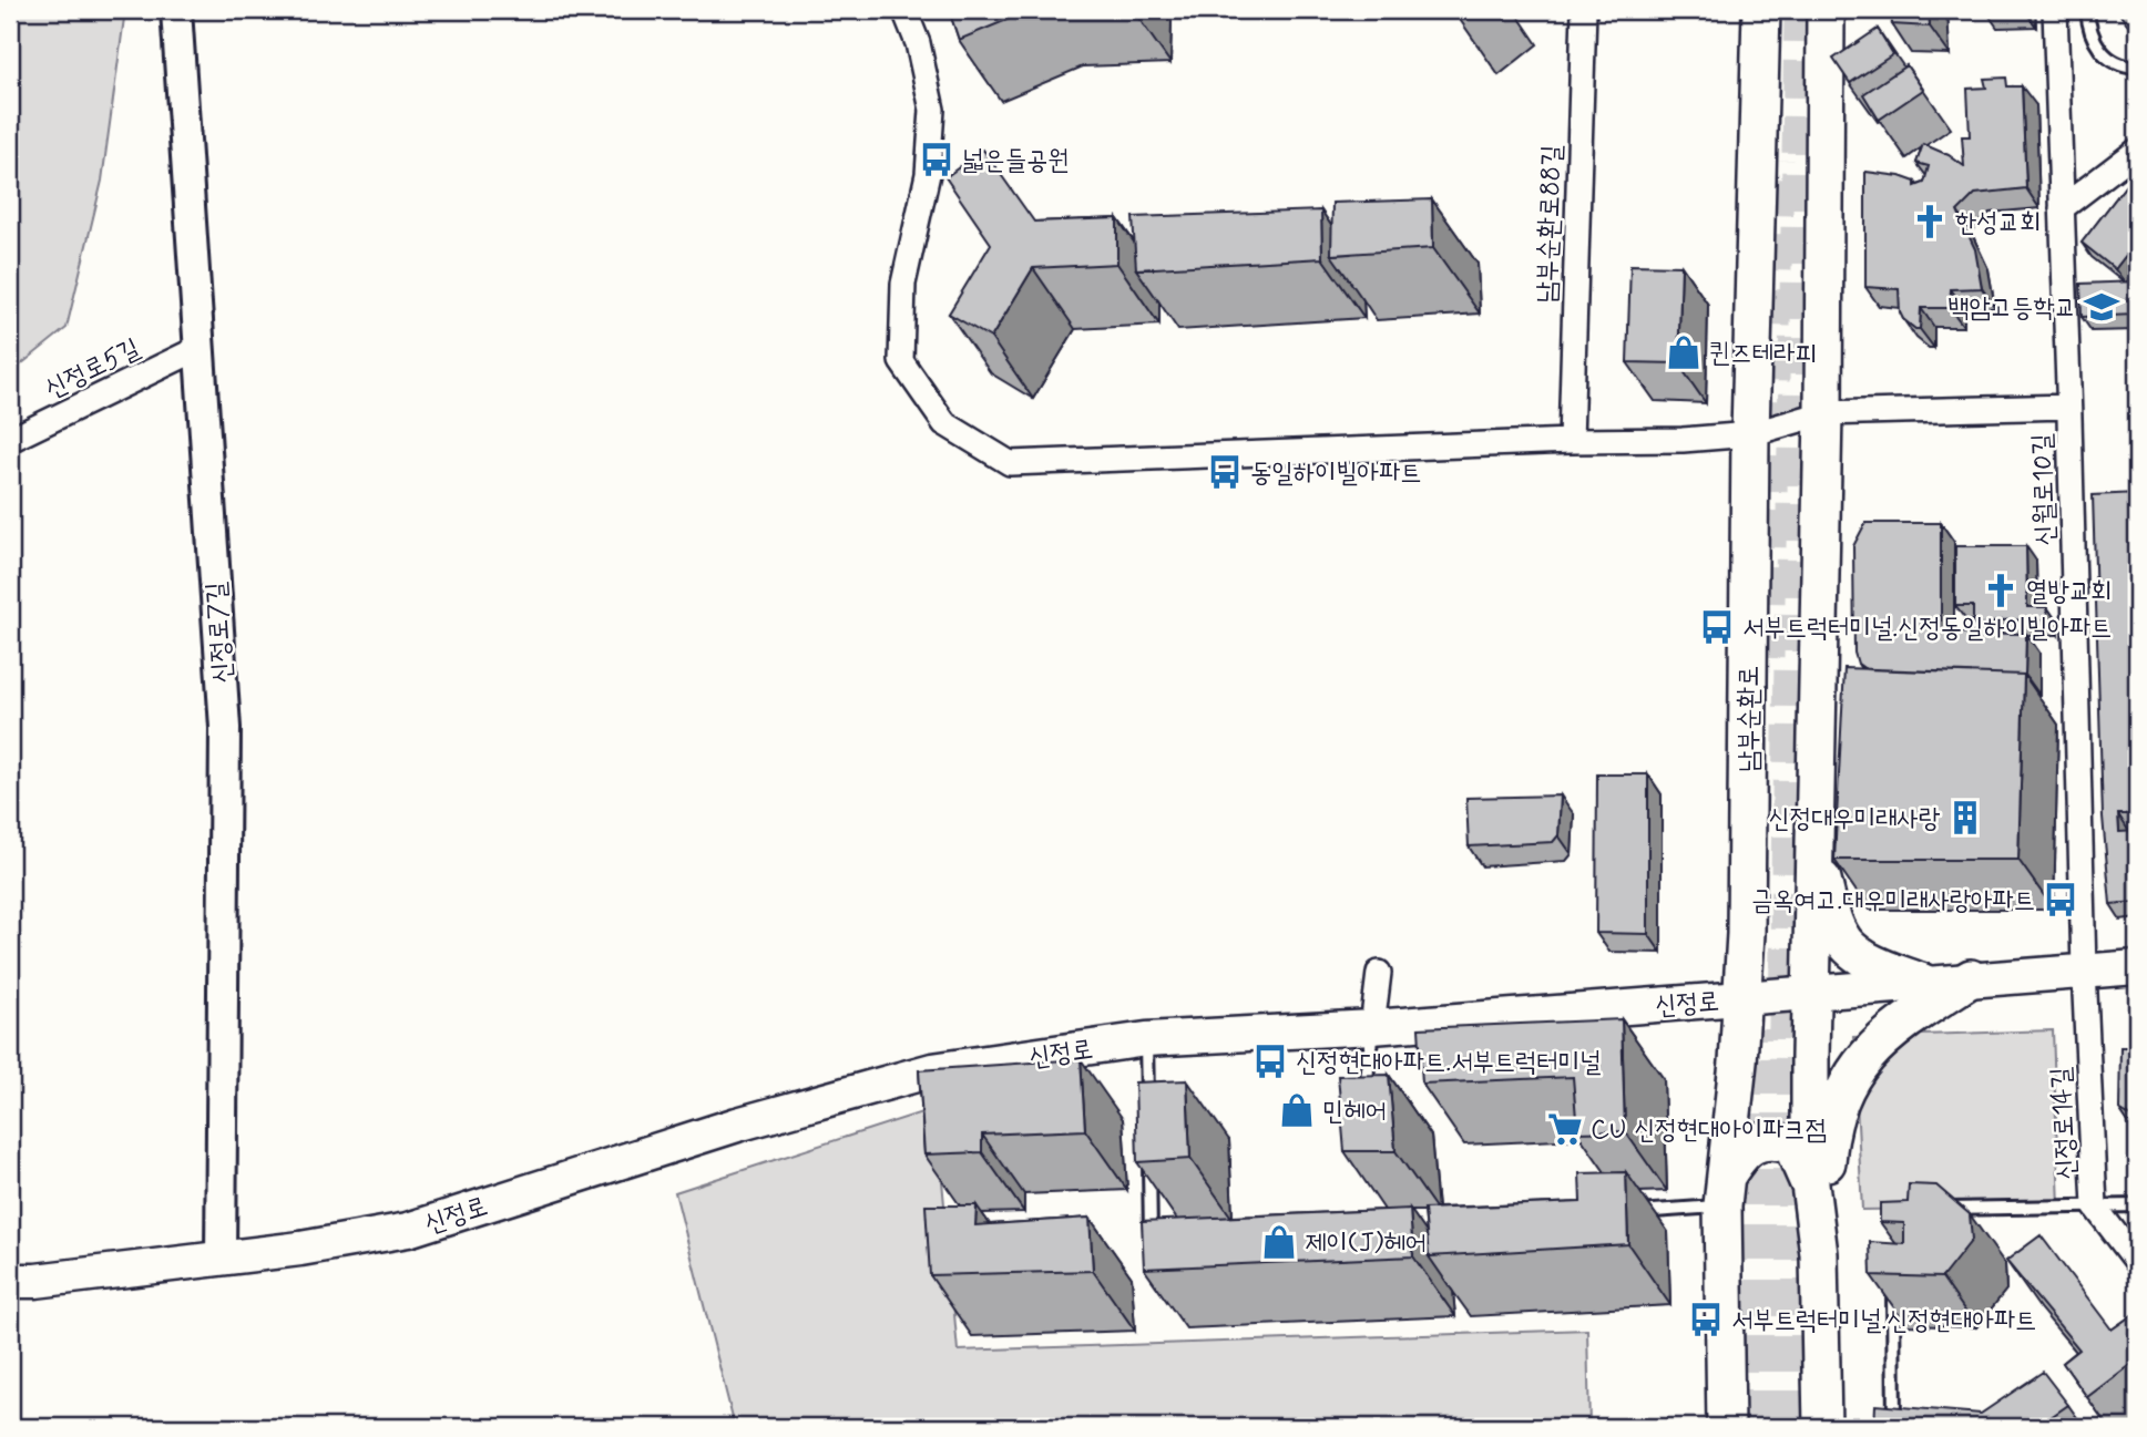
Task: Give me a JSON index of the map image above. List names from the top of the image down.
{
  "streets": {
    "main road": ["남부순환로", "신정로"],
    "street": [
      "남부순환로88길",
      "신정로5길",
      "신월로10길",
      "신정로7길",
      "신정로14길"
    ]
  },
  "crossings": [
    ["신정로5길", "신정로7길"],
    ["신월로10길", "신정로"],
    ["신월로10길", "신정로14길"],
    ["신정로7길", "신정로"],
    ["남부순환로", "신정로"],
    ["신정로", "신정로14길"]
  ],
  "places": {
    "bus stop": [
      "넓은들공원",
      "동일하이빌아파트",
      "서부트럭터미널.신정동일하이빌아파트",
      "금옥여고.대우미래사랑아파트",
      "신정현대아파트.서부트럭터미널",
      "서부트럭터미널.신정현대아파트"
    ],
    "church": ["한성교회", "열방교회"],
    "school or university": ["백암고등학교"],
    "shop": ["퀸즈테라피", "민헤어", "제이(J)헤어"],
    "building": ["신정대우미래사랑"],
    "supermarket": ["CU 신정현대아이파크점"]
  }
}
